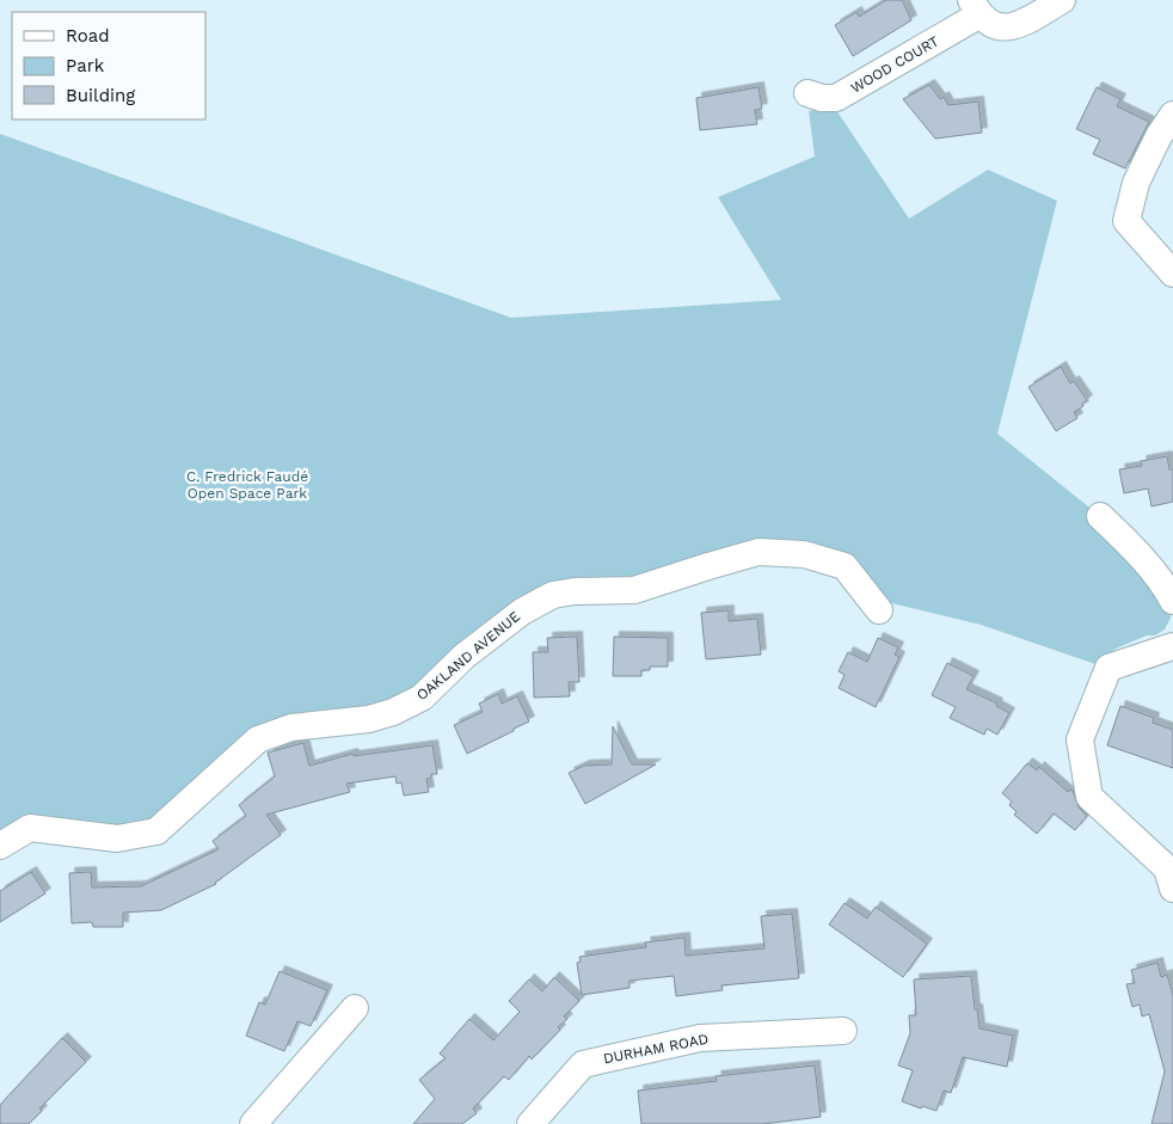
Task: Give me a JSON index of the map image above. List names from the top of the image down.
{
  "streets": {
    "street": ["WOOD COURT", "OAKLAND AVENUE", "DURHAM ROAD"]
  },
  "parks": ["C. Fredrick Faudé Open Space Park"],
  "legend": ["Road", "Park", "Building"]
}
